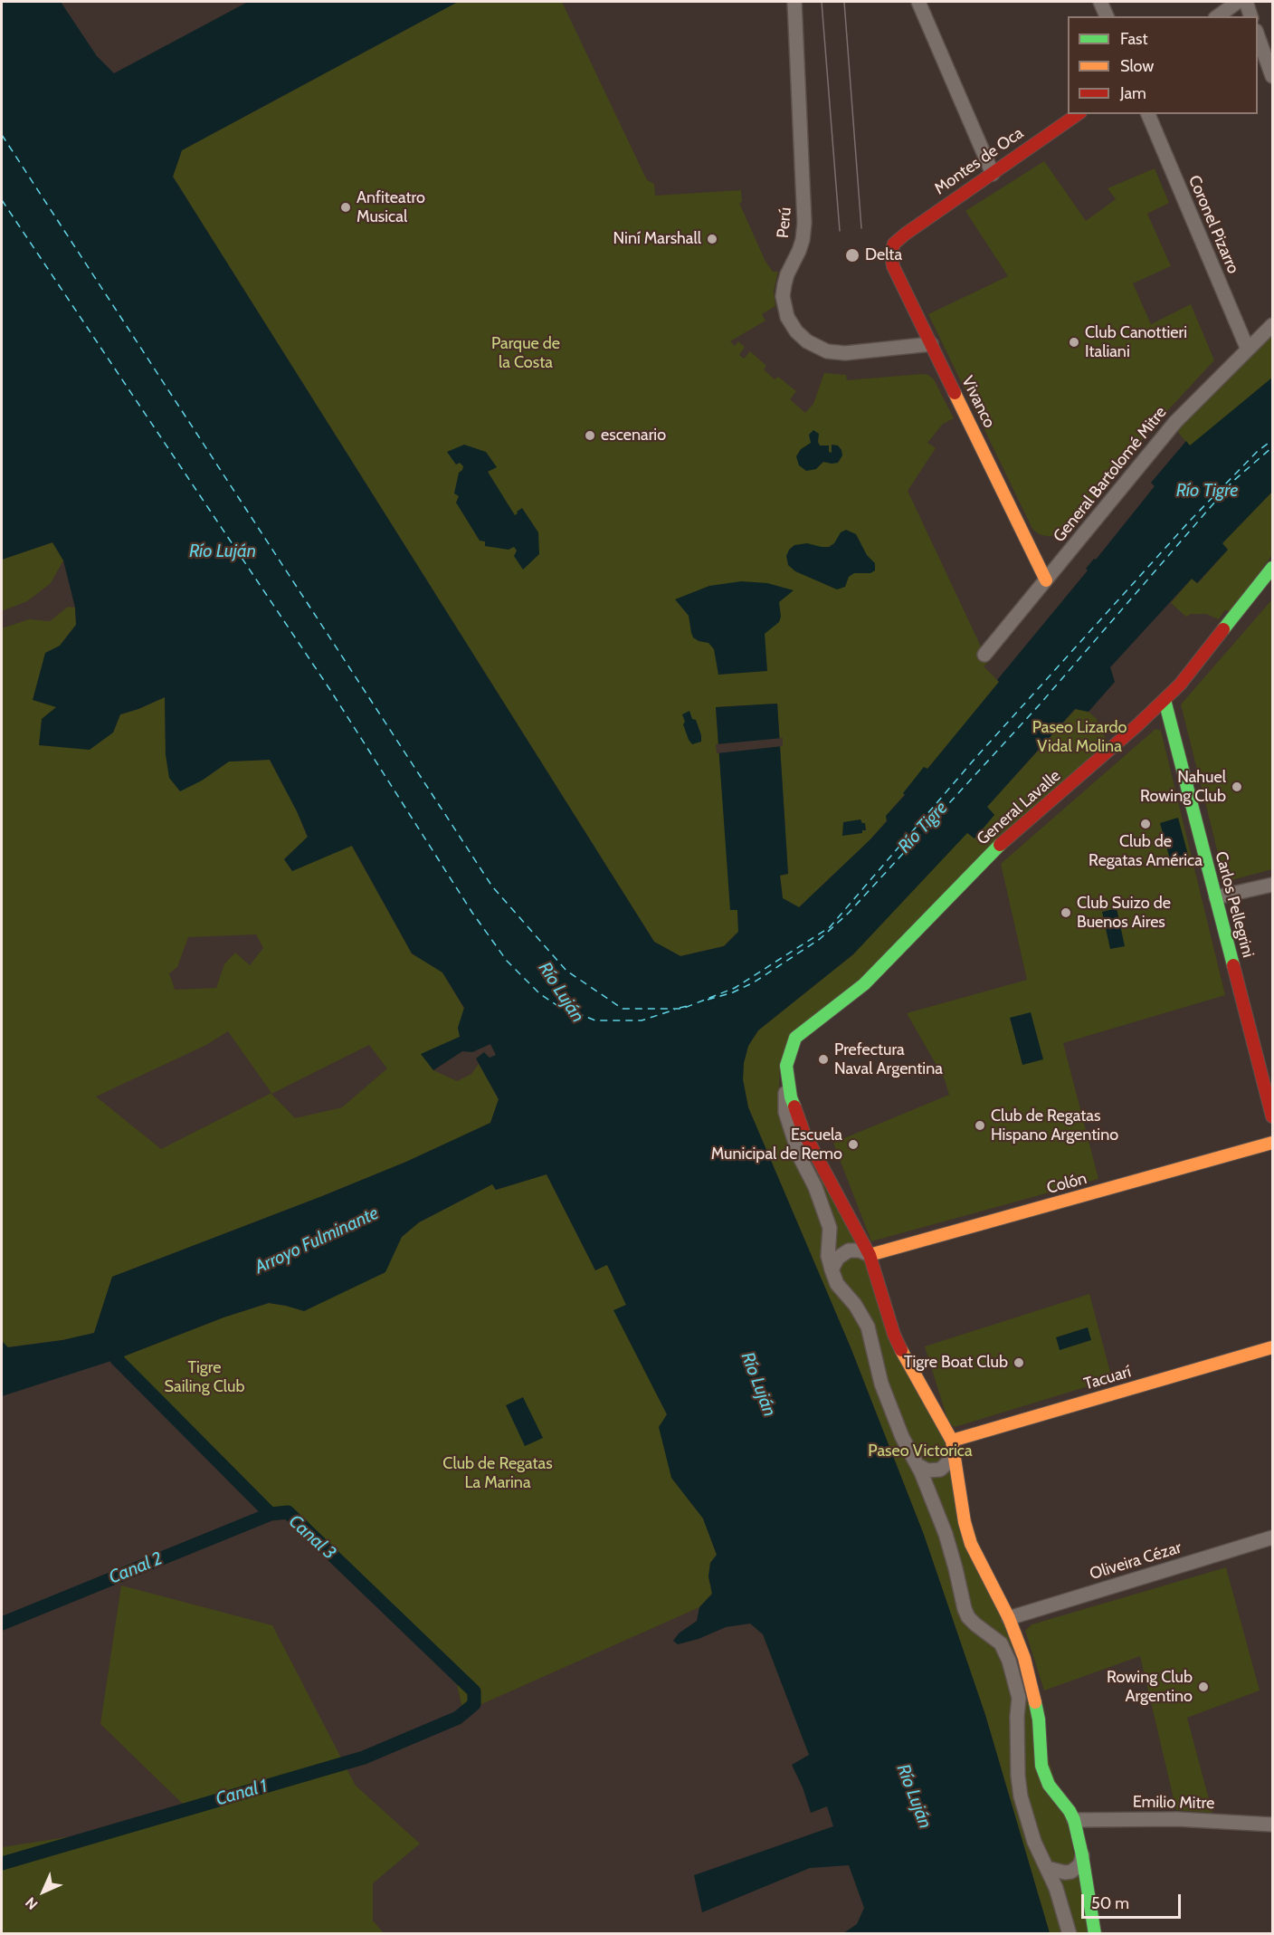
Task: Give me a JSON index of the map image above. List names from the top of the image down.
{
  "streets": {
    "street": [
      "Montes de Oca",
      "Perú",
      "Coronel Pizarro",
      "Vivanco",
      "General Bartolomé Mitre",
      "General Lavalle",
      "Carlos Pellegrini",
      "Colón",
      "Tacuarí",
      "Oliveira Cézar",
      "Emilio Mitre"
    ]
  },
  "crossings": [
    ["Montes de Oca", "Vivanco"],
    ["Perú", "Vivanco"],
    ["Coronel Pizarro", "General Bartolomé Mitre"],
    ["Vivanco", "General Bartolomé Mitre"],
    ["General Lavalle", "Carlos Pellegrini"]
  ],
  "water": [
    "Río Tigre",
    "Río Luján",
    "Arroyo Fulminante",
    "Canal 3",
    "Canal 2",
    "Canal 1"
  ],
  "parks": [
    "Parque de la Costa",
    "Paseo Lizardo Vidal Molina",
    "Tigre Sailing Club",
    "Paseo Victorica",
    "Club de Regatas La Marina"
  ],
  "places": [
    "Anfiteatro Musical",
    "Niní Marshall",
    "Delta",
    "Club Canottieri Italiani",
    "escenario",
    "Nahuel Rowing Club",
    "Club de Regatas América",
    "Club Suizo de Buenos Aires",
    "Prefectura Naval Argentina",
    "Club de Regatas Hispano Argentino",
    "Escuela Municipal de Remo",
    "Tigre Boat Club",
    "Rowing Club Argentino"
  ],
  "legend": ["Fast", "Slow", "Jam"],
  "scale_bar": "50 m",
  "north": "bottom left"
}
